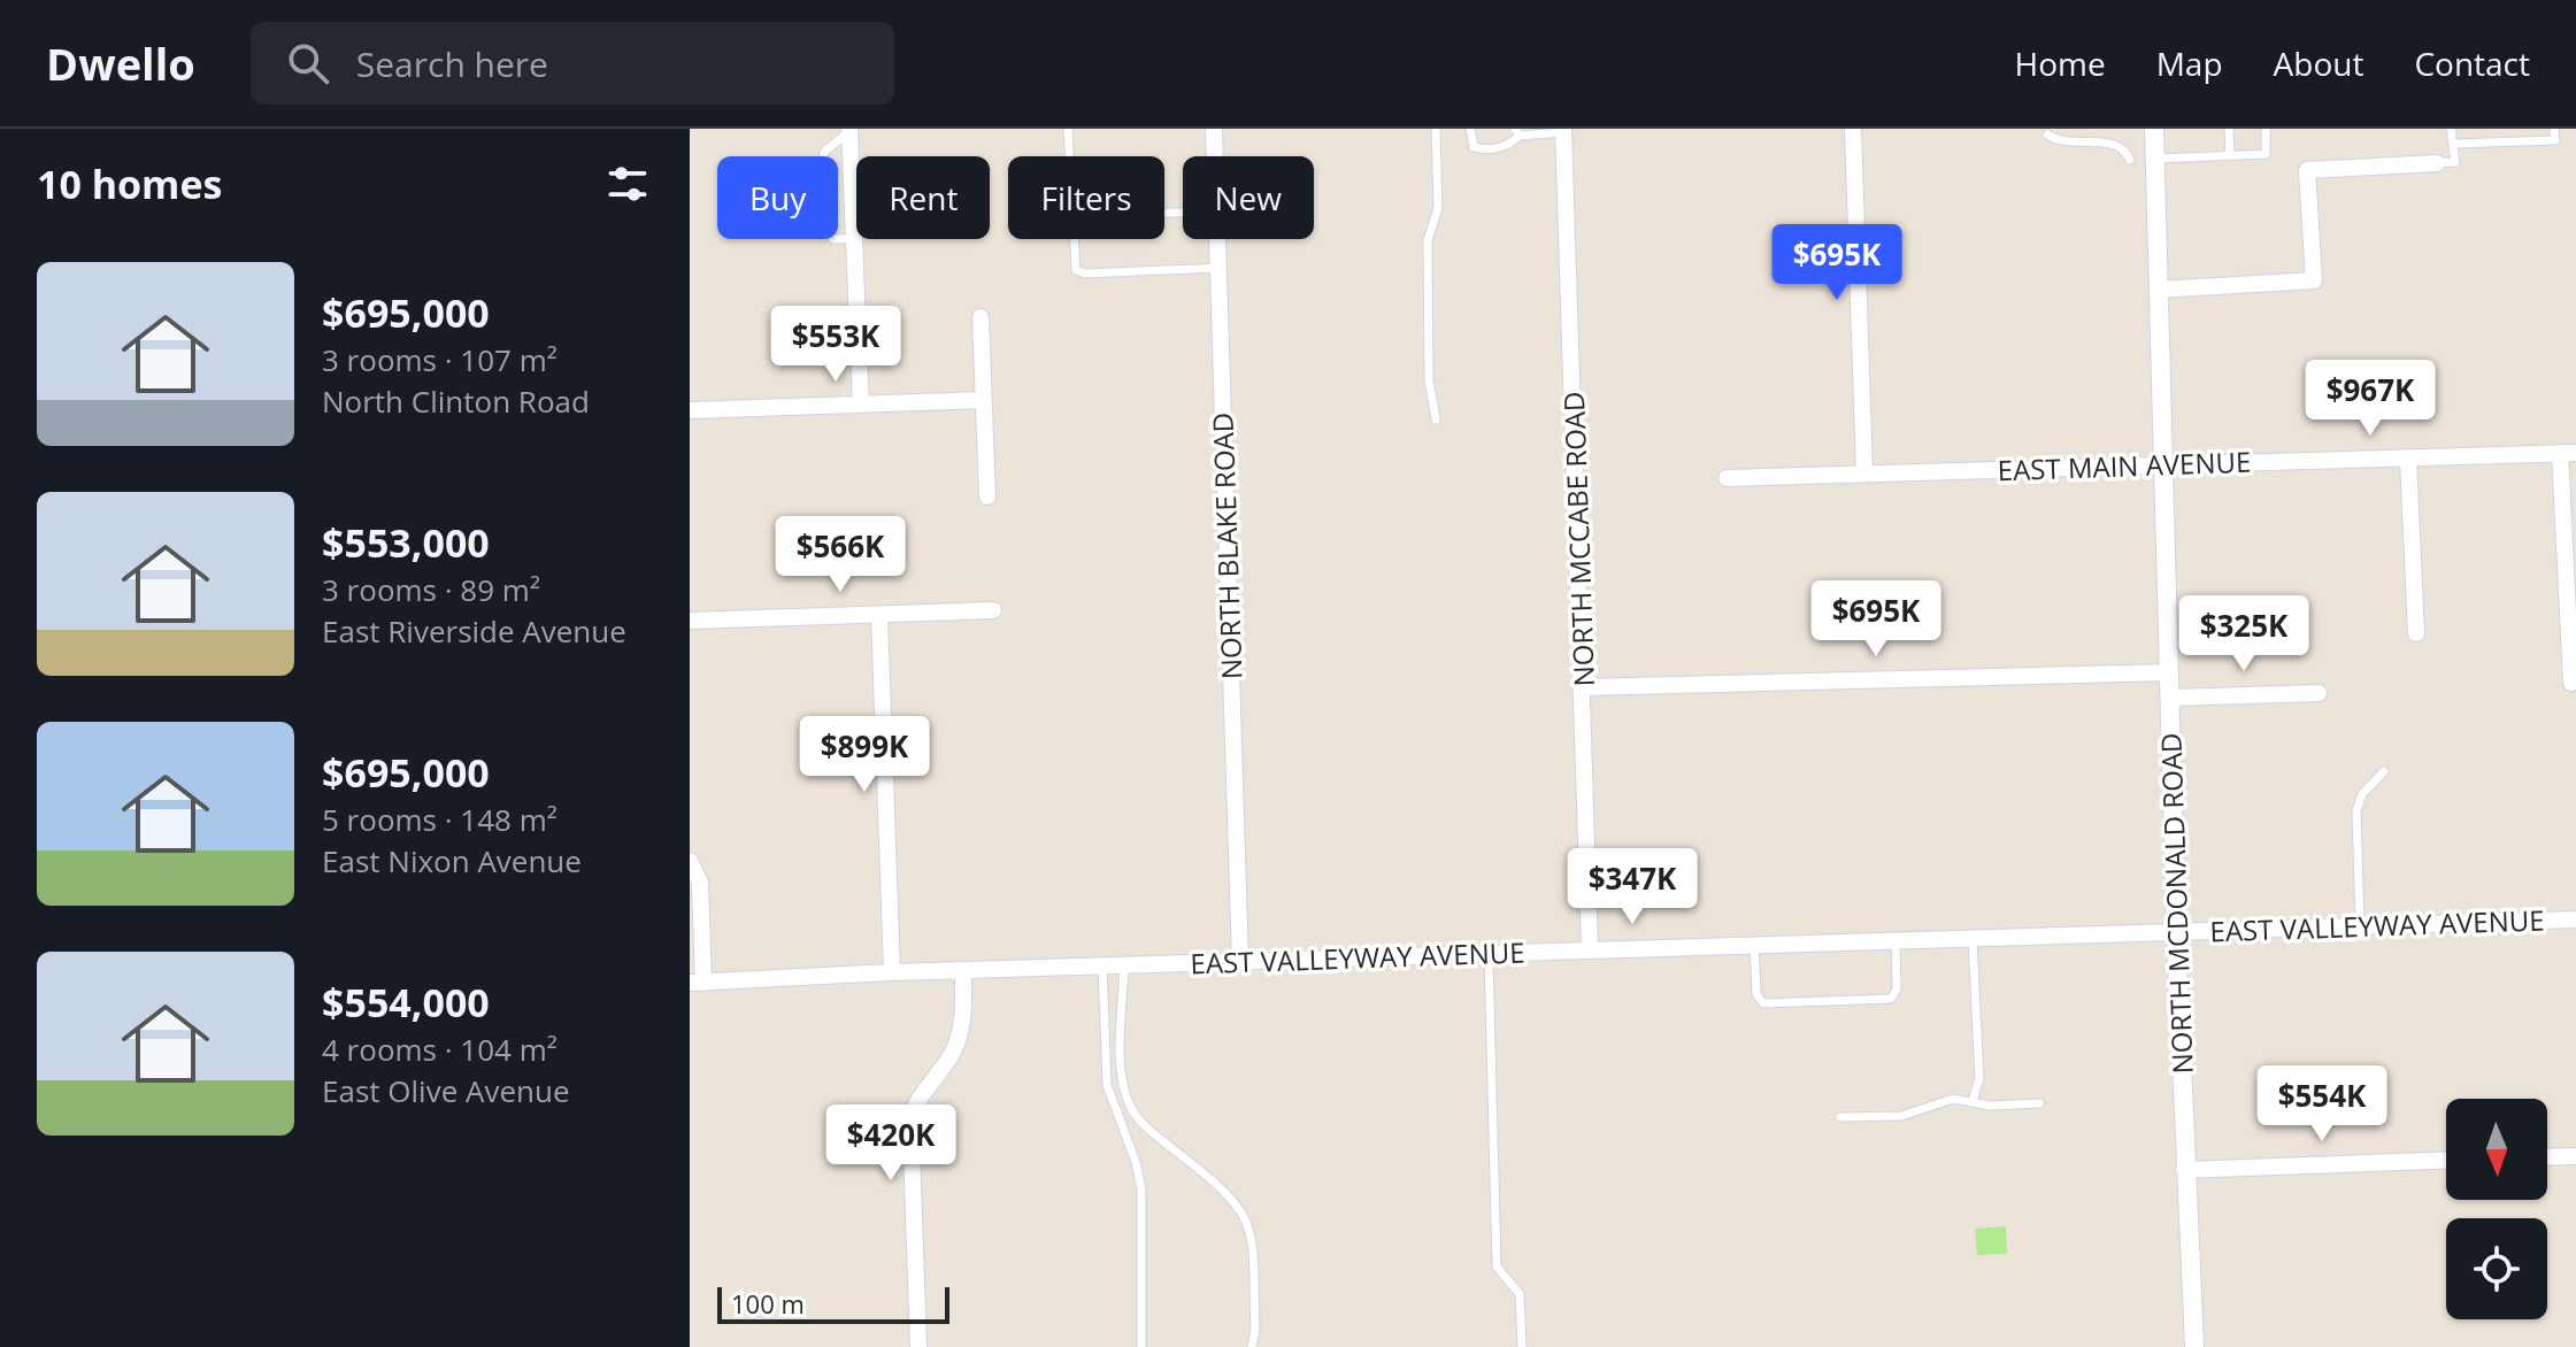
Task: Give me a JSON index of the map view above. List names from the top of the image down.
{
  "streets": {
    "street": [
      "EAST MAIN AVENUE",
      "NORTH MCCABE ROAD",
      "NORTH BLAKE ROAD",
      "NORTH MCDONALD ROAD",
      "EAST VALLEYWAY AVENUE"
    ]
  },
  "crossings": [
    ["EAST MAIN AVENUE", "NORTH MCDONALD ROAD"],
    ["NORTH MCCABE ROAD", "EAST VALLEYWAY AVENUE"],
    ["NORTH BLAKE ROAD", "EAST VALLEYWAY AVENUE"],
    ["NORTH MCDONALD ROAD", "EAST VALLEYWAY AVENUE"]
  ],
  "scale_bar": "100 m",
  "north": "bottom",
  "page": {
    "header": "Dwello",
    "search": "Search here",
    "nav": [
      "Home",
      "Map",
      "About",
      "Contact"
    ],
    "heading": "10 homes",
    "chip": [
      "Buy",
      "Rent",
      "Filters",
      "New"
    ],
    "price": [
      "$695K",
      "$553K",
      "$967K",
      "$566K",
      "$695K",
      "$325K",
      "$899K",
      "$347K",
      "$554K",
      "$420K"
    ],
    "list": [
      {
        "name": "$695,000",
        "note": "3 rooms · 107 m² · North Clinton Road"
      },
      {
        "name": "$553,000",
        "note": "3 rooms · 89 m² · East Riverside Avenue"
      },
      {
        "name": "$695,000",
        "note": "5 rooms · 148 m² · East Nixon Avenue"
      },
      {
        "name": "$554,000",
        "note": "4 rooms · 104 m² · East Olive Avenue"
      }
    ],
    "scale": "100 m"
  }
}
